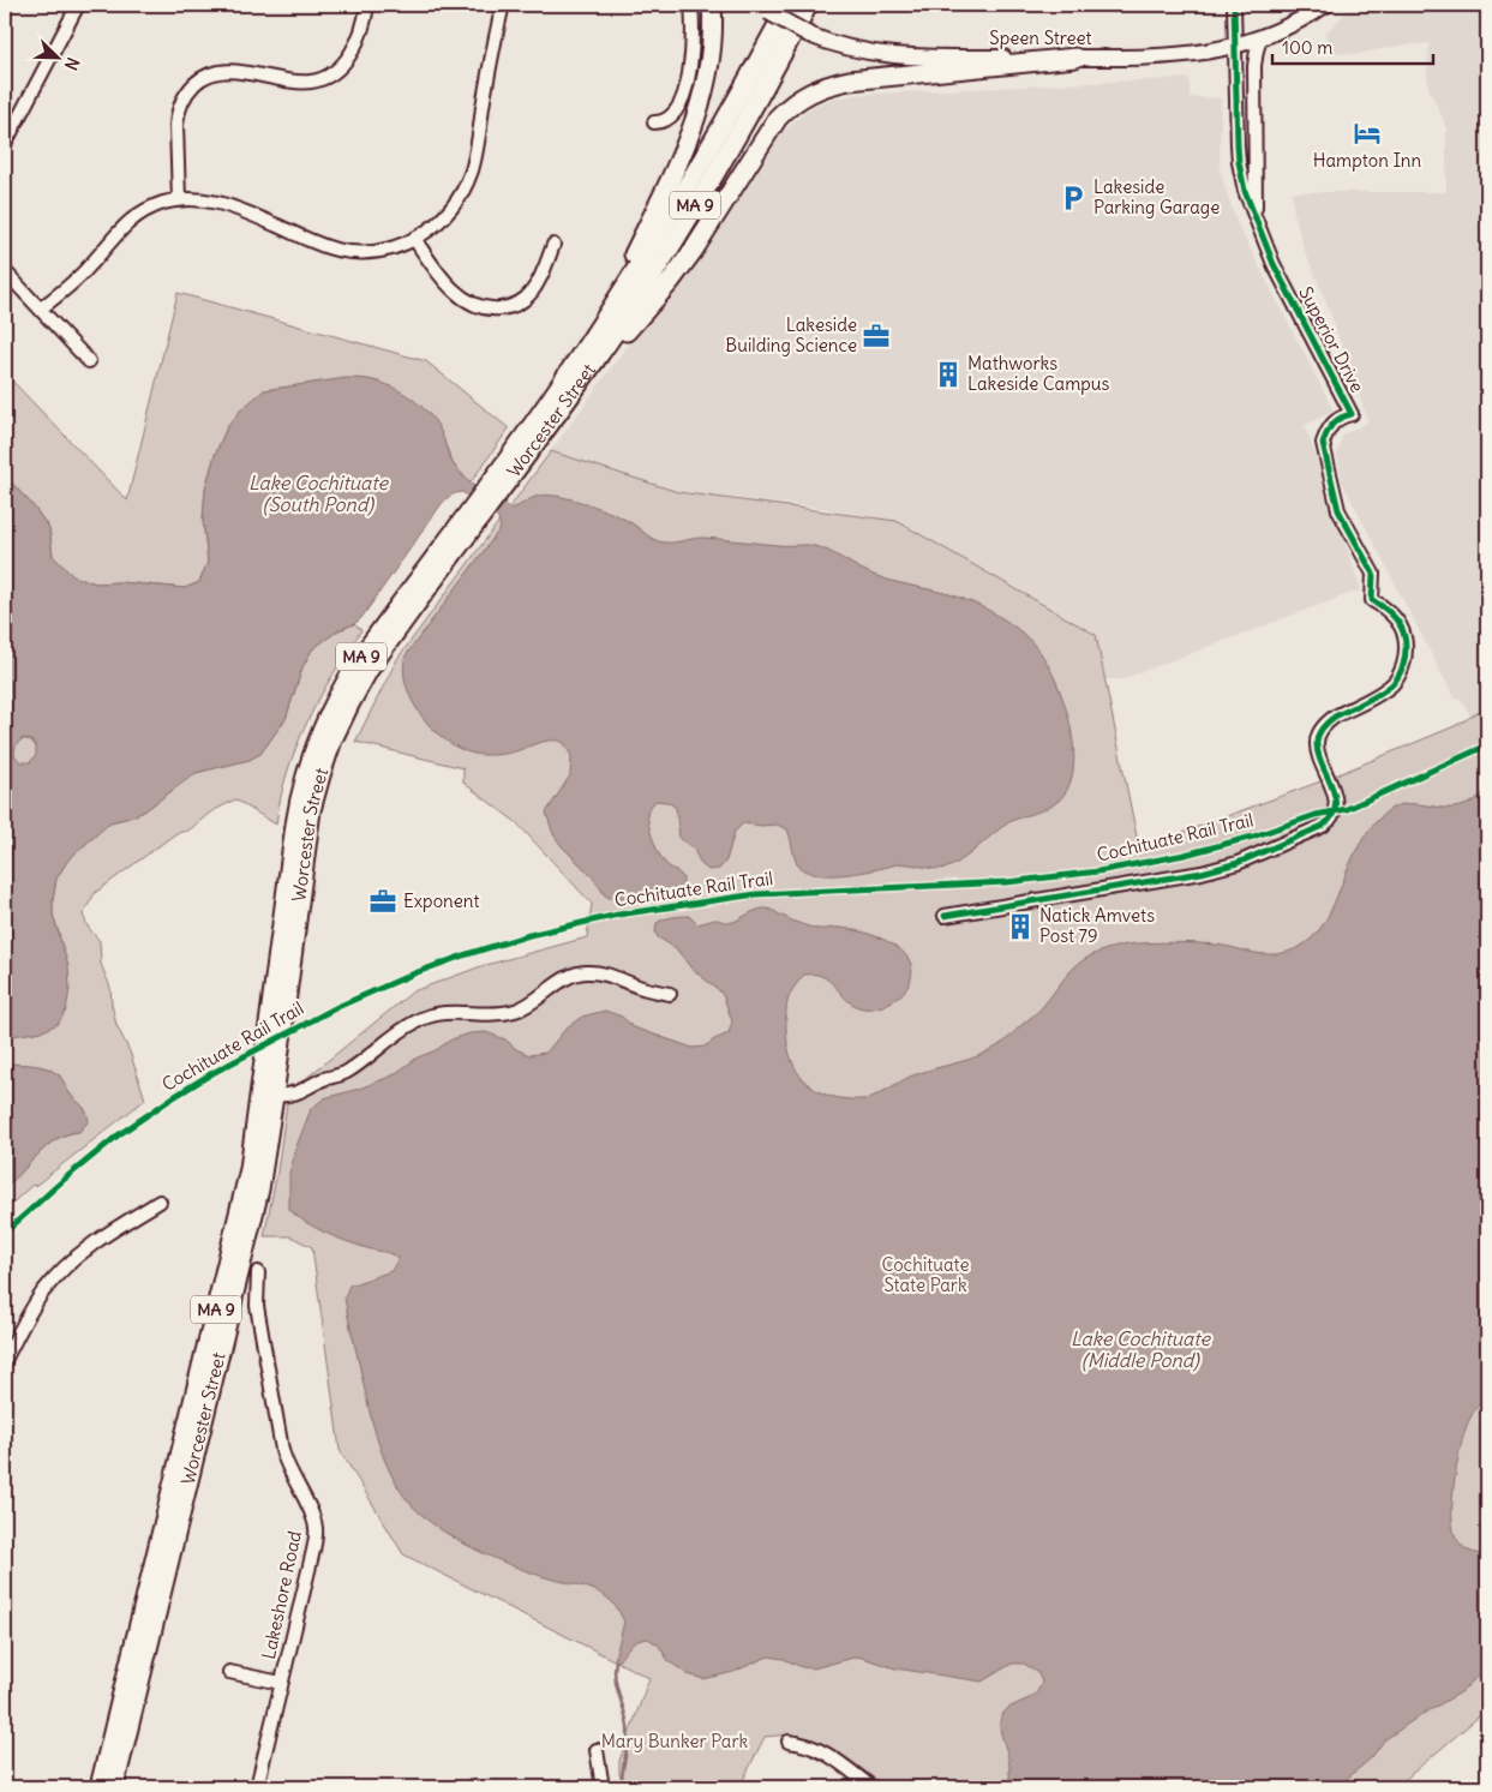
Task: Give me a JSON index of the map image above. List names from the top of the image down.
{
  "streets": {
    "highway": ["MA 9", "Worcester Street"],
    "main road": ["Speen Street"],
    "street": ["Superior Drive", "Lakeshore Road"],
    "cycle path": ["Cochituate Rail Trail"]
  },
  "crossings": [
    ["Speen Street", "Superior Drive"]
  ],
  "water": ["Lake Cochituate (South Pond)", "Lake Cochituate (Middle Pond)"],
  "parks": ["Cochituate State Park", "Mary Bunker Park"],
  "places": {
    "hotel": ["Hampton Inn"],
    "parking": ["Lakeside Parking Garage"],
    "office": ["Lakeside Building Science", "Exponent"],
    "building": ["Mathworks Lakeside Campus", "Natick Amvets Post 79"]
  },
  "scale_bar": "100 m",
  "north": "bottom right"
}
